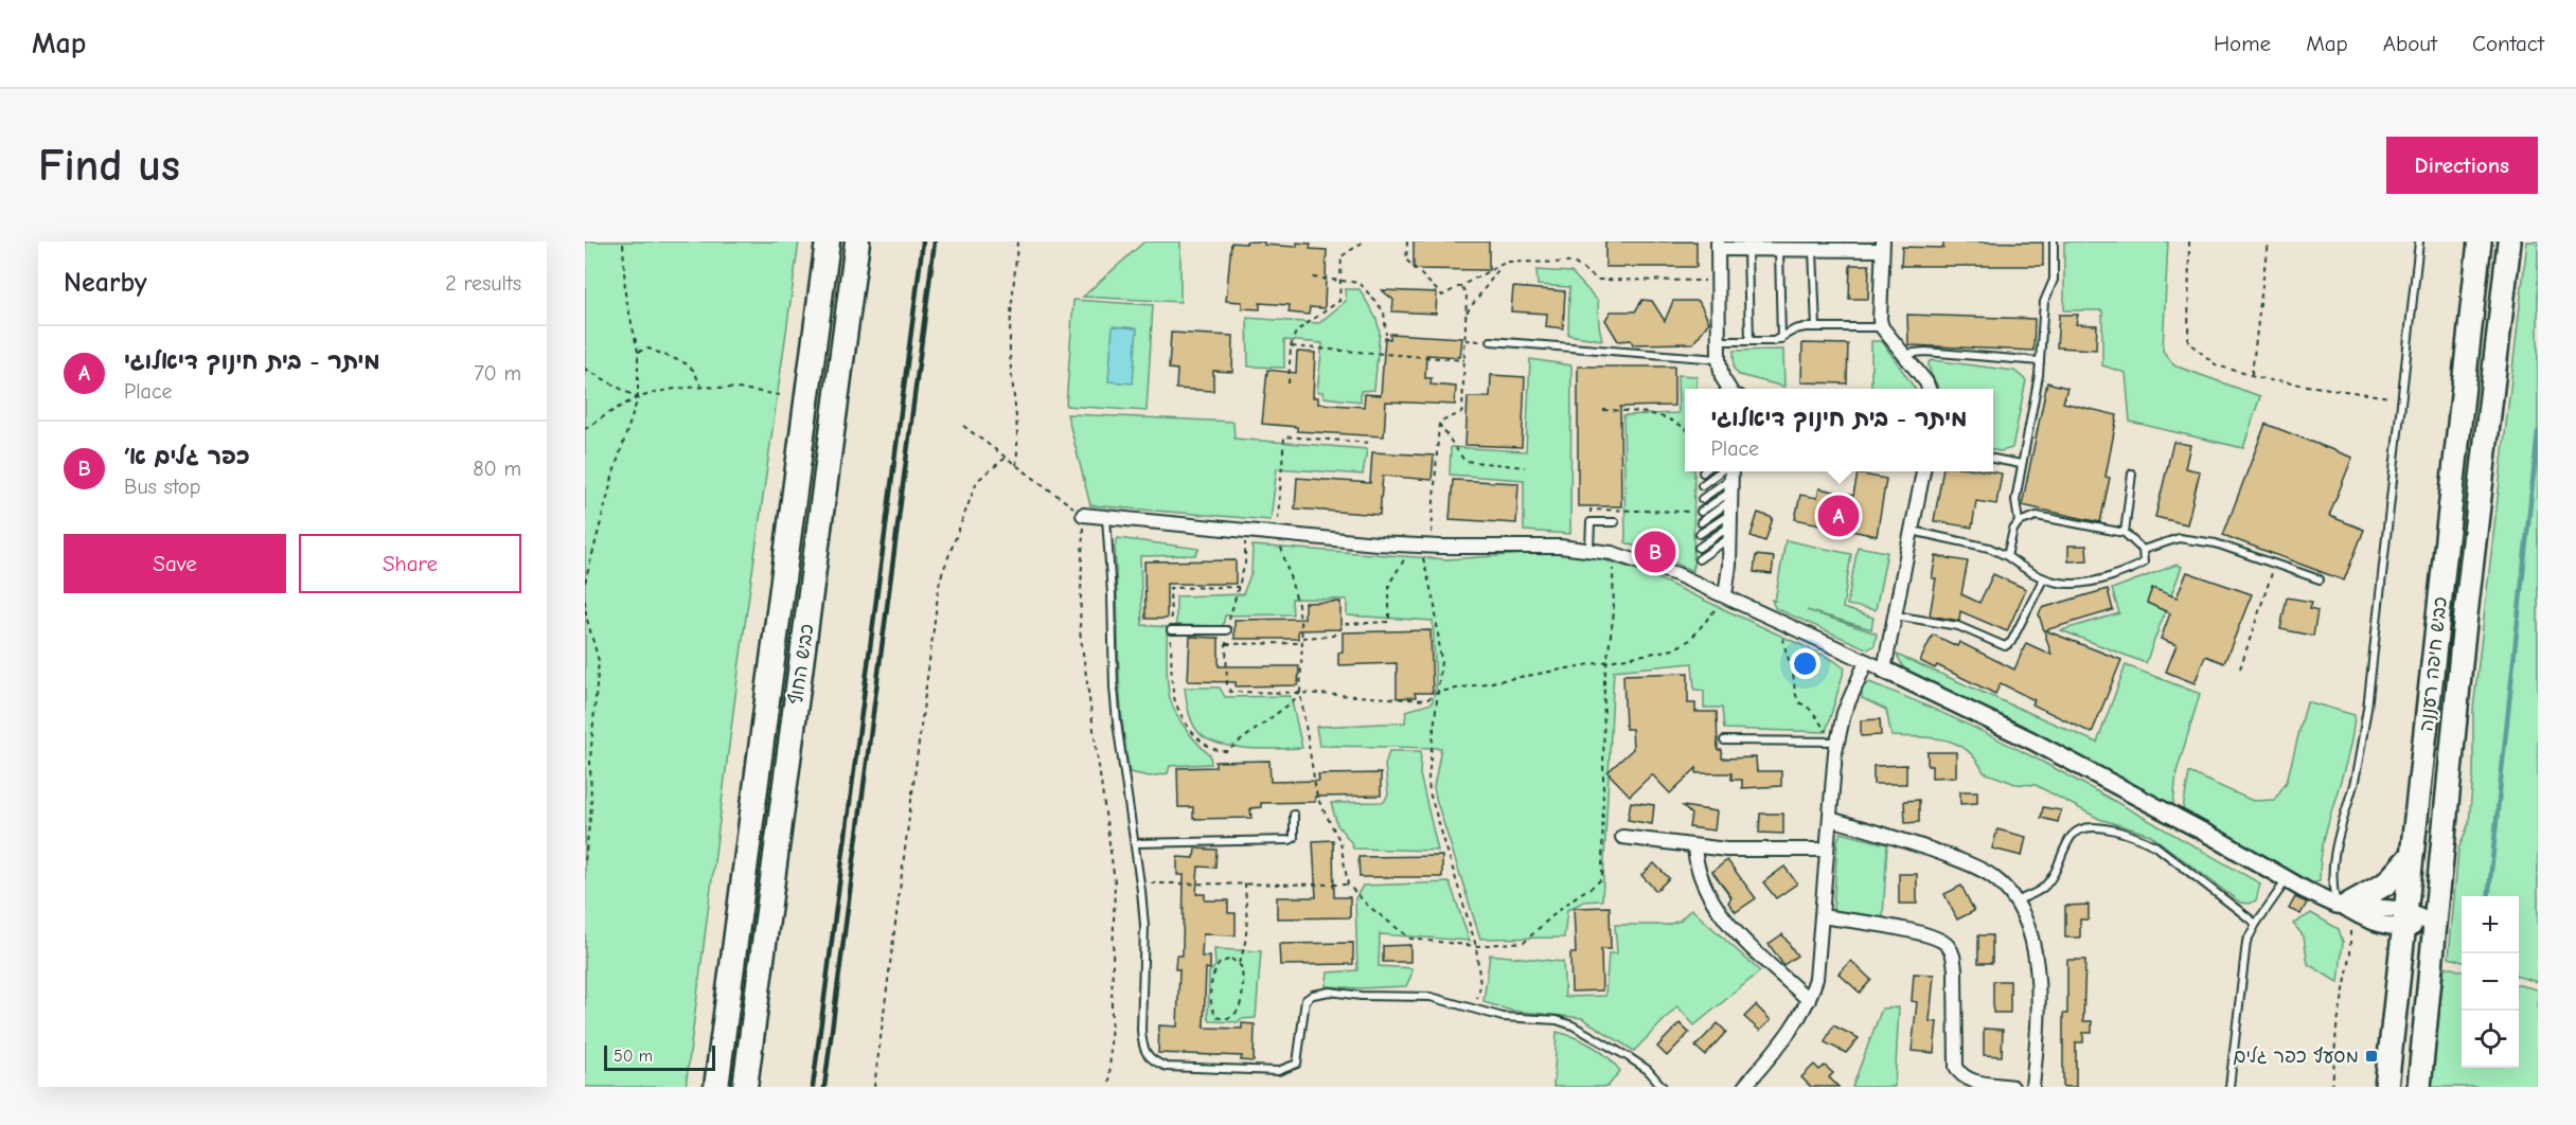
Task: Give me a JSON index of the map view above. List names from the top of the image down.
{
  "streets": {
    "highway": ["כביש החוף", "כביש חיפה רעננה"]
  },
  "places": {
    "transit": ["מסעף כפר גלים"]
  },
  "scale_bar": "50 m",
  "page": {
    "header": "Map",
    "nav": [
      "Home",
      "Map",
      "About",
      "Contact"
    ],
    "buttons": [
      "Directions",
      ["Save", "Share"]
    ],
    "title": "Find us",
    "heading": ["Nearby", "2 results"],
    "list": [
      {
        "mark": "A",
        "name": "מיתר - בית חינוך דיאלוגי",
        "note": "Place",
        "value": "70 m"
      },
      {
        "mark": "B",
        "name": "כפר גלים א׳",
        "note": "Bus stop",
        "value": "80 m"
      }
    ],
    "popup": ["מיתר - בית חינוך דיאלוגי", "Place"],
    "pins": ["A", "B"],
    "map_buttons": ["+", "−"],
    "scale": "50 m"
  }
}
